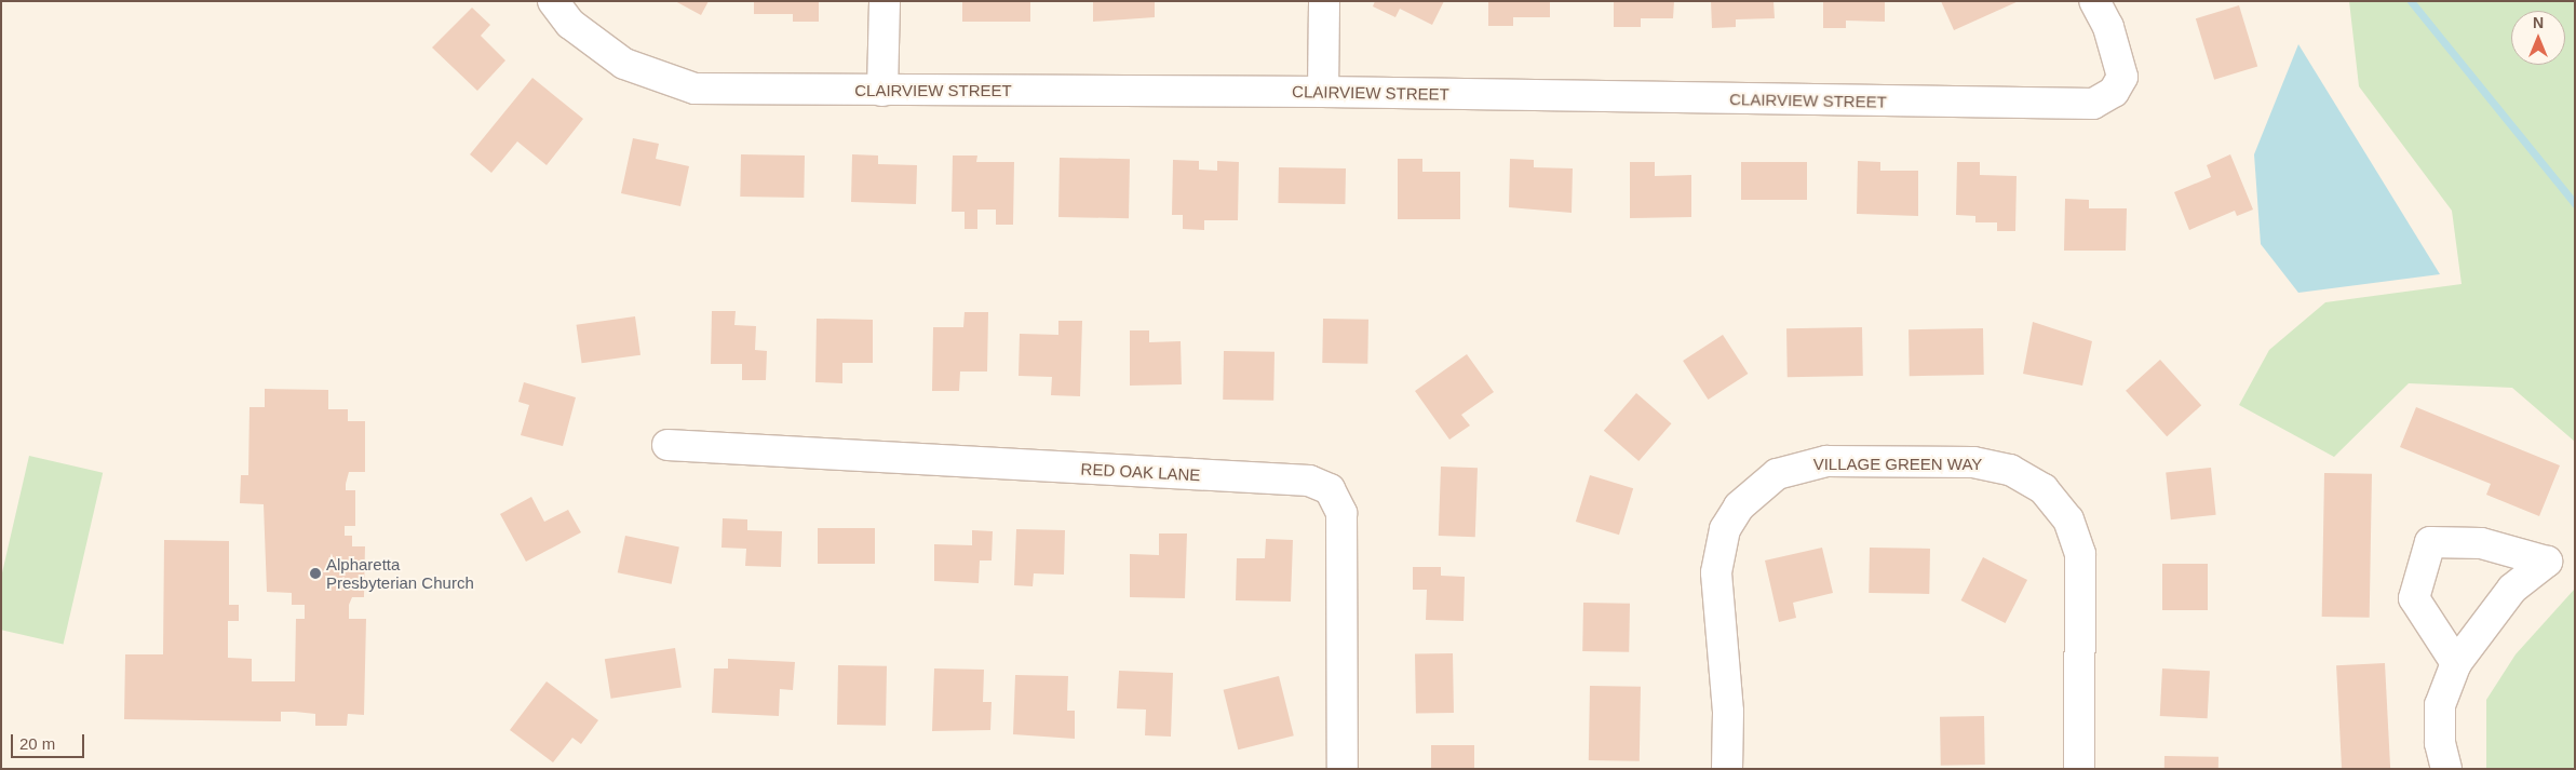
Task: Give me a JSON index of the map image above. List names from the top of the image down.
{
  "streets": {
    "street": ["CLAIRVIEW STREET", "VILLAGE GREEN WAY", "RED OAK LANE"]
  },
  "places": ["Alpharetta Presbyterian Church"],
  "scale_bar": "20 m",
  "north": "top"
}
